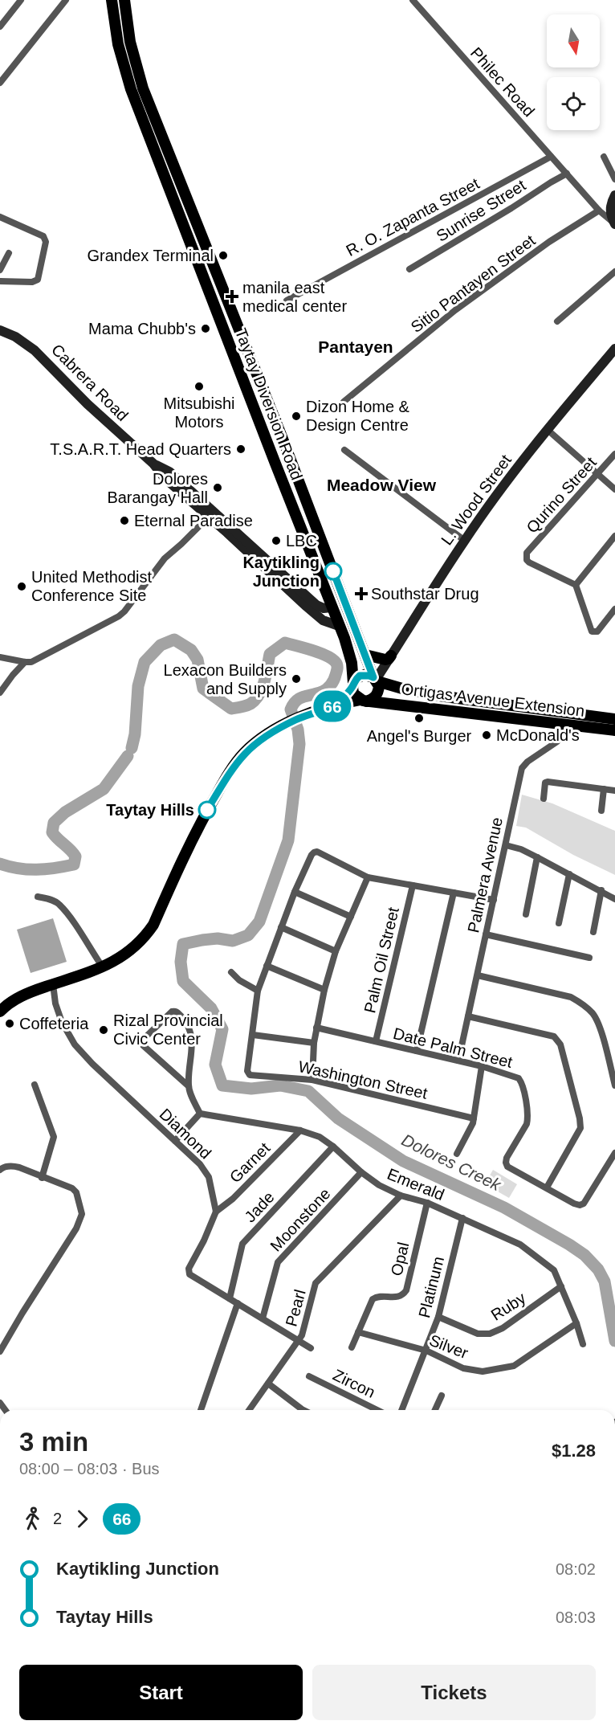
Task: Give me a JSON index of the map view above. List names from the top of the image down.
{
  "streets": {
    "main road": [
      "Cabrera Road",
      "Taytay Diversion Road",
      "L. Wood Street",
      "Ortigas Avenue Extension"
    ],
    "street": [
      "Philec Road",
      "Sunrise Street",
      "R. O. Zapanta Street",
      "Sitio Pantayen Street",
      "Qurino Street",
      "Palmera Avenue",
      "Palm Oil Street",
      "Date Palm Street",
      "Washington Street",
      "Diamond",
      "Garnet",
      "Emerald",
      "Jade",
      "Moonstone",
      "Opal",
      "Platinum",
      "Ruby",
      "Pearl",
      "Silver",
      "Zircon"
    ]
  },
  "crossings": [
    ["Philec Road", "Sunrise Street"],
    ["Philec Road", "R. O. Zapanta Street"],
    ["Philec Road", "Sitio Pantayen Street"],
    ["Cabrera Road", "Taytay Diversion Road"],
    ["Taytay Diversion Road", "L. Wood Street"],
    ["Taytay Diversion Road", "Ortigas Avenue Extension"],
    ["L. Wood Street", "Ortigas Avenue Extension"],
    ["Ortigas Avenue Extension", "Palmera Avenue"],
    ["Ortigas Avenue Extension", "Diamond"],
    ["Palmera Avenue", "Date Palm Street"],
    ["Palm Oil Street", "Date Palm Street"],
    ["Diamond", "Garnet"],
    ["Garnet", "Emerald"],
    ["Emerald", "Jade"],
    ["Emerald", "Moonstone"],
    ["Emerald", "Opal"],
    ["Emerald", "Platinum"],
    ["Emerald", "Ruby"],
    ["Emerald", "Pearl"],
    ["Emerald", "Silver"],
    ["Opal", "Silver"],
    ["Platinum", "Ruby"],
    ["Platinum", "Silver"]
  ],
  "districts": ["Pantayen", "Meadow View"],
  "water": ["Dolores Creek"],
  "places": {
    "other": [
      "Grandex Terminal",
      "Mama Chubb's",
      "Mitsubishi Motors",
      "Dizon Home & Design Centre",
      "T.S.A.R.T. Head Quarters",
      "Dolores Barangay Hall",
      "Eternal Paradise",
      "LBC",
      "Kaytikling Junction",
      "United Methodist Conference Site",
      "Lexacon Builders and Supply",
      "Angel's Burger",
      "McDonald's",
      "Taytay Hills",
      "Coffeteria",
      "Rizal Provincial Civic Center"
    ],
    "health": ["manila east medical center", "Southstar Drug"]
  },
  "lines": ["bus line 66"],
  "north": "bottom",
  "page": {
    "on_map": "66",
    "heading": ["3 min", "08:00 – 08:03 · Bus", "$1.28"],
    "legs": ["2", "66"],
    "list": [
      {
        "name": "Kaytikling Junction",
        "value": "08:02"
      },
      {
        "name": "Taytay Hills",
        "value": "08:03"
      }
    ],
    "buttons": ["Start", "Tickets"]
  }
}
